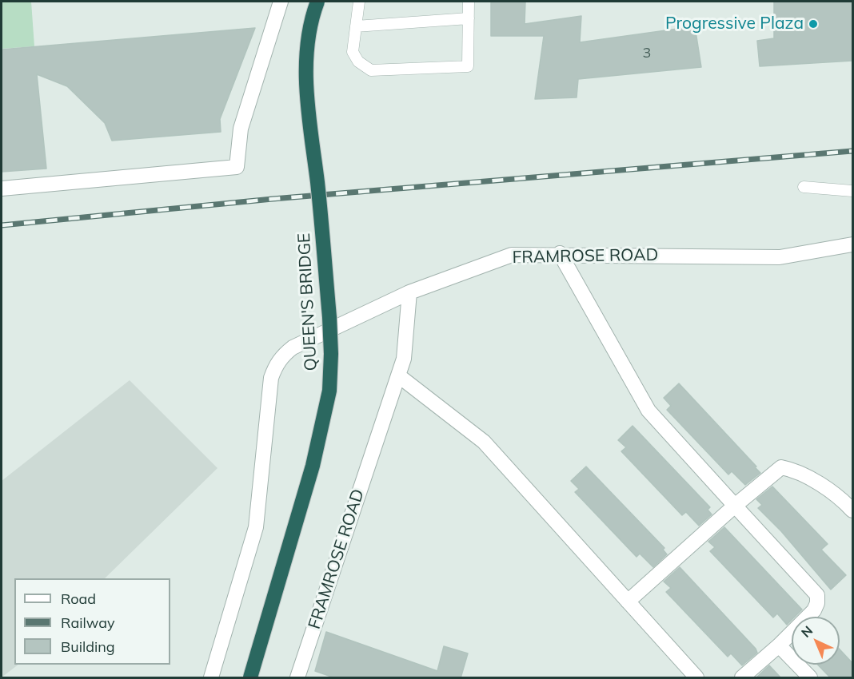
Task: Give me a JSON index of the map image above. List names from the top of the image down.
{
  "streets": {
    "highway": ["QUEEN'S BRIDGE"],
    "street": ["FRAMROSE ROAD"]
  },
  "places": ["Progressive Plaza"],
  "house_numbers": ["3"],
  "legend": ["Road", "Railway", "Building"],
  "north": "top left"
}
